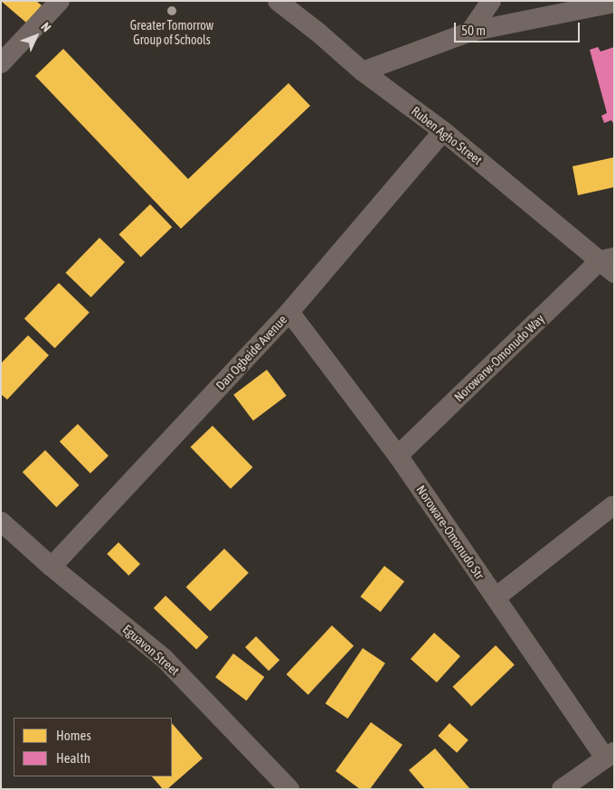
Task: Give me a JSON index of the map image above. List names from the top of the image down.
{
  "streets": {
    "street": [
      "Ruben Agho Street",
      "Dan Ogbeide Avenue",
      "Norowarw-Omonudo Way",
      "Noroware-Omonudo Str",
      "Eguavon Street"
    ]
  },
  "crossings": [
    ["Ruben Agho Street", "Dan Ogbeide Avenue"],
    ["Ruben Agho Street", "Norowarw-Omonudo Way"],
    ["Dan Ogbeide Avenue", "Noroware-Omonudo Str"],
    ["Dan Ogbeide Avenue", "Eguavon Street"],
    ["Norowarw-Omonudo Way", "Noroware-Omonudo Str"]
  ],
  "places": ["Greater Tomorrow Group of Schools"],
  "legend": ["Homes", "Health"],
  "scale_bar": "50 m",
  "north": "top right"
}
